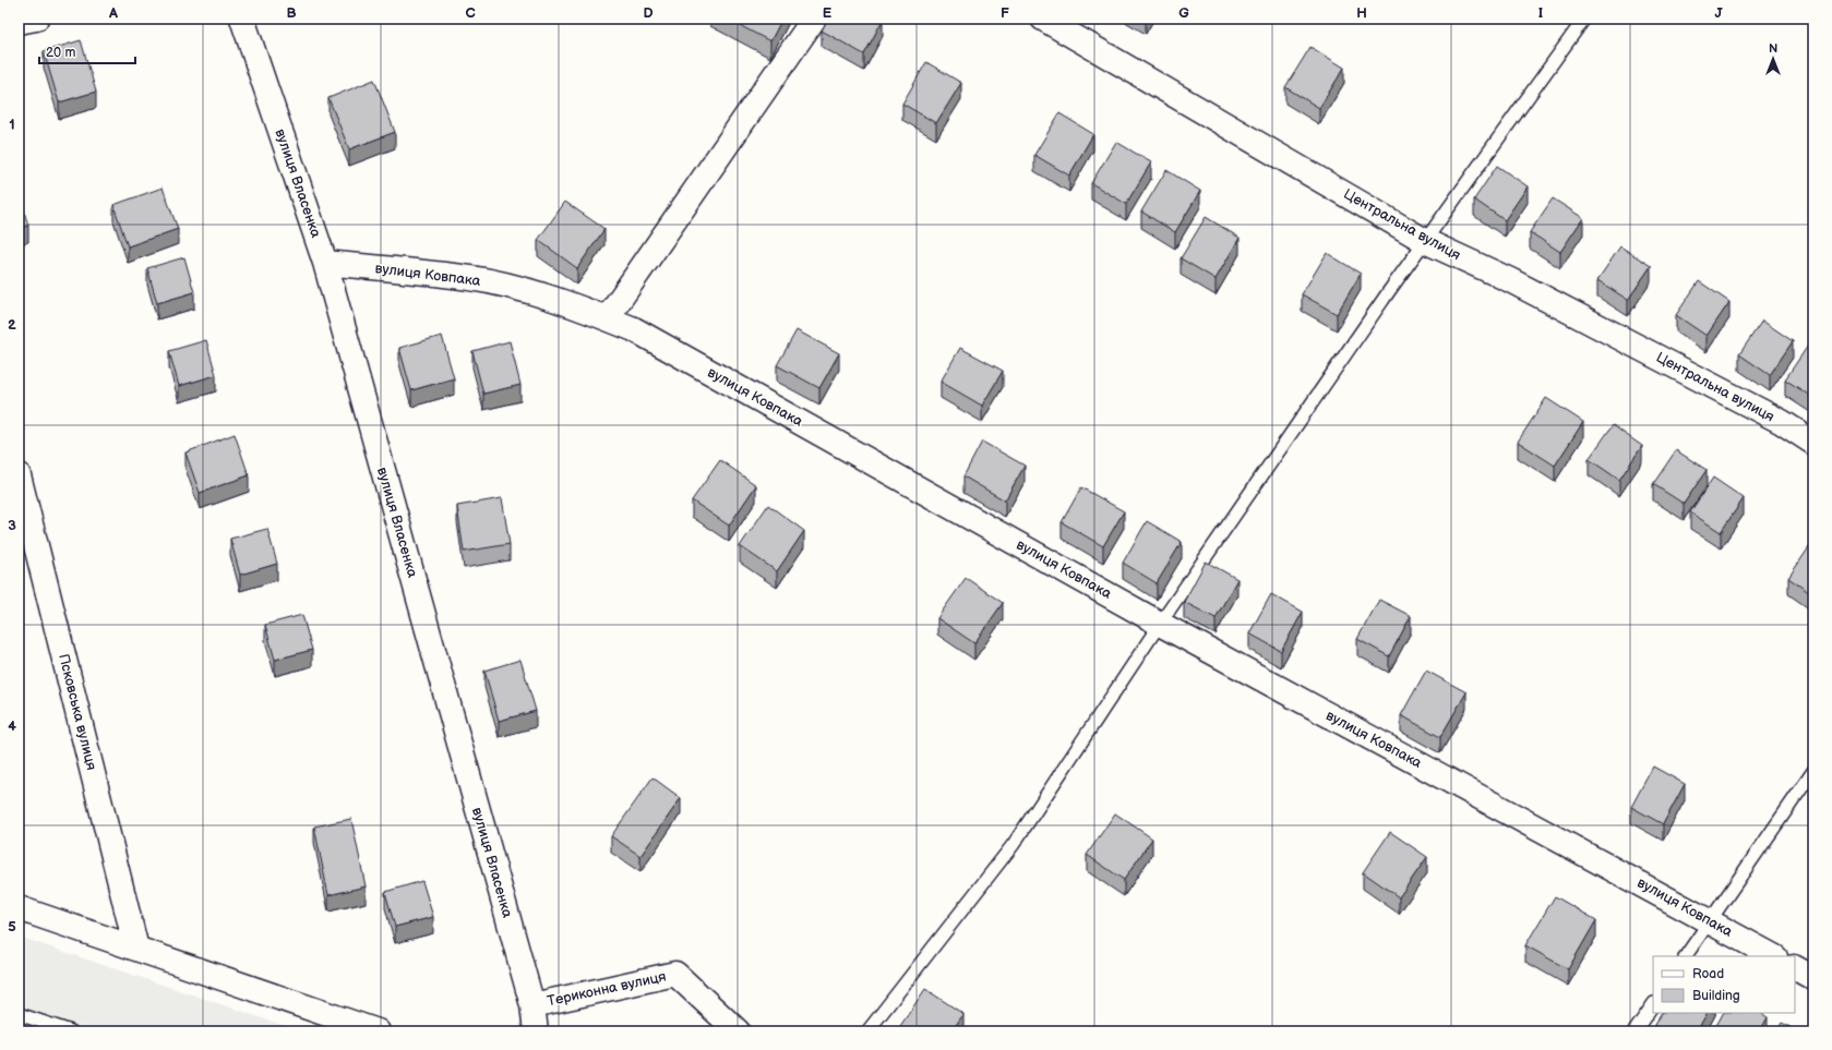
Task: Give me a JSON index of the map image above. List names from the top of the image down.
{
  "streets": {
    "street": [
      "вулиця Власенка",
      "Центральна вулиця",
      "вулиця Ковпака",
      "Псковська вулиця",
      "Териконна вулиця"
    ]
  },
  "crossings": [
    ["вулиця Власенка", "вулиця Ковпака"],
    ["вулиця Власенка", "Териконна вулиця"]
  ],
  "legend": ["Road", "Building"],
  "scale_bar": "20 m",
  "north": "top",
  "grid": {
    "columns": [
      "A",
      "B",
      "C",
      "D",
      "E",
      "F",
      "G",
      "H",
      "I",
      "J"
    ],
    "rows": [
      "1",
      "2",
      "3",
      "4",
      "5"
    ]
  }
}
